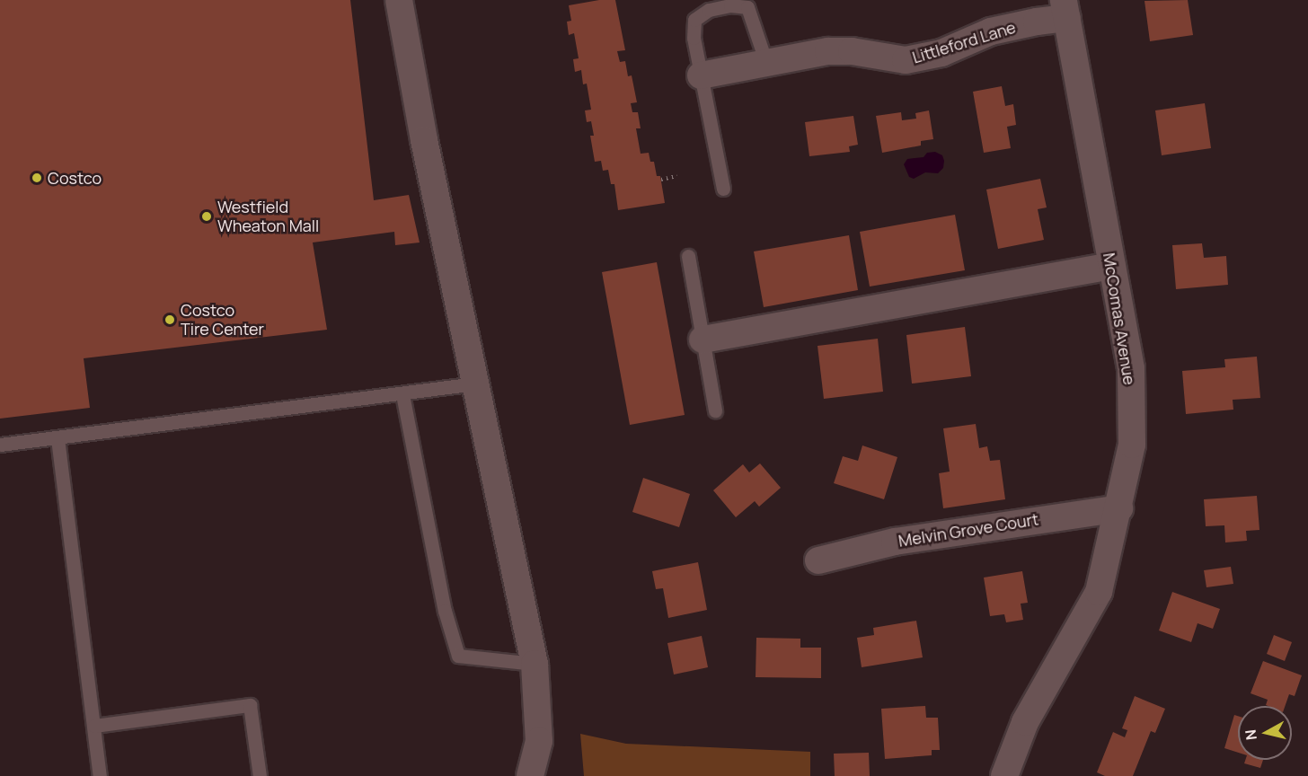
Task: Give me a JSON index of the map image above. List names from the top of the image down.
{
  "streets": {
    "street": ["Littleford Lane", "McComas Avenue", "Melvin Grove Court"]
  },
  "crossings": [
    ["Littleford Lane", "McComas Avenue"],
    ["McComas Avenue", "Melvin Grove Court"]
  ],
  "places": ["Costco", "Westfield Wheaton Mall", "Costco Tire Center"],
  "north": "left"
}
